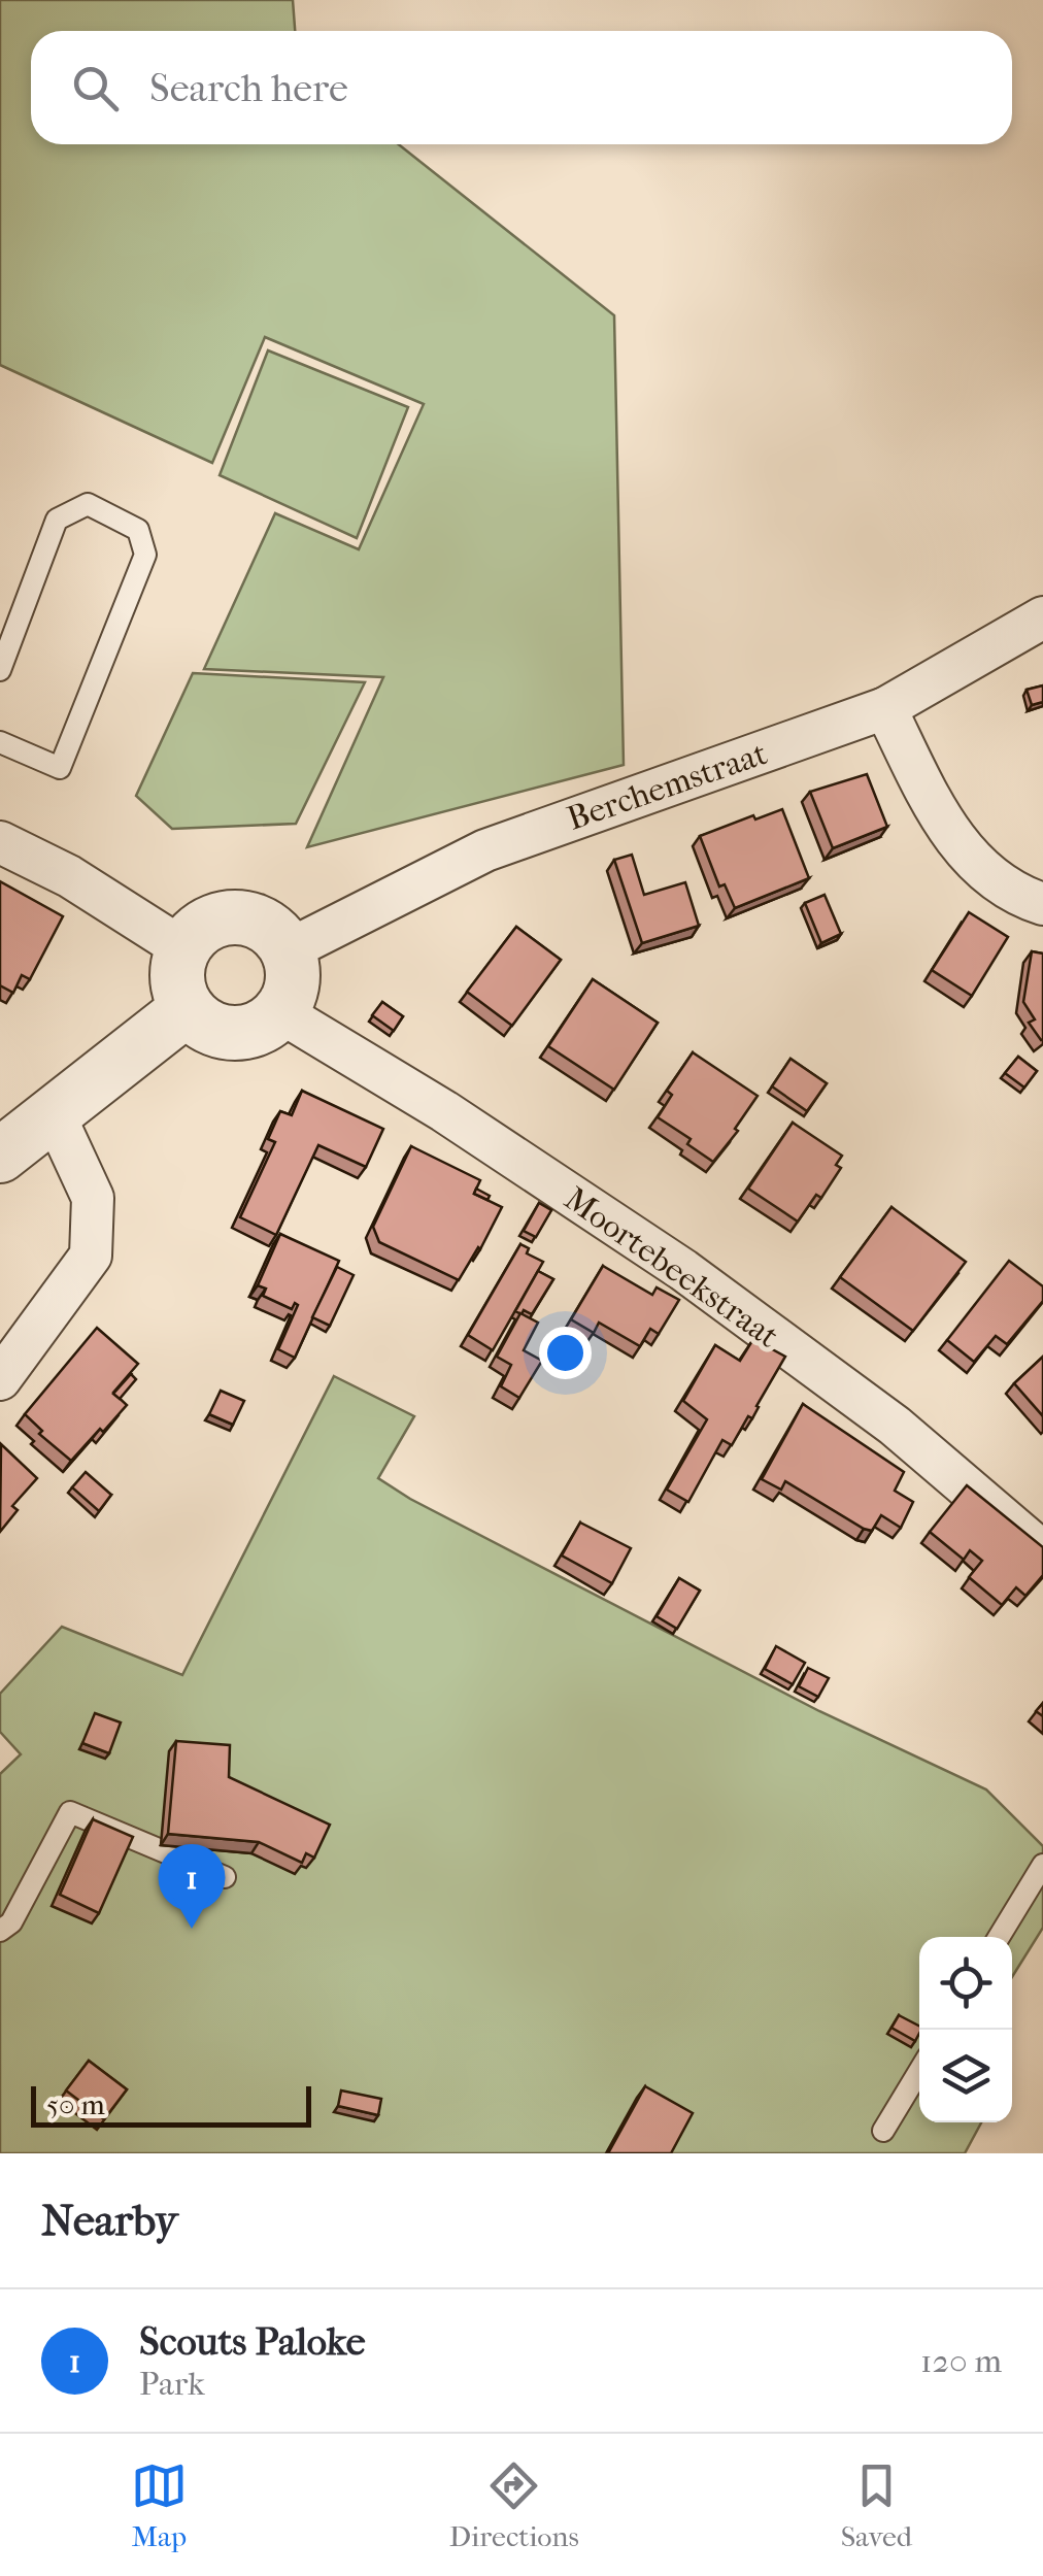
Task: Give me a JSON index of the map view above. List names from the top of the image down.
{
  "streets": {
    "street": ["Berchemstraat", "Moortebeekstraat"]
  },
  "crossings": [
    ["Berchemstraat", "Moortebeekstraat"]
  ],
  "scale_bar": "50 m",
  "page": {
    "search": "Search here",
    "pins": "1",
    "scale": "50 m",
    "heading": "Nearby",
    "list": [
      {
        "mark": "1",
        "name": "Scouts Paloke",
        "note": "Park",
        "value": "120 m"
      }
    ],
    "nav": ["Map", "Directions", "Saved"]
  }
}
